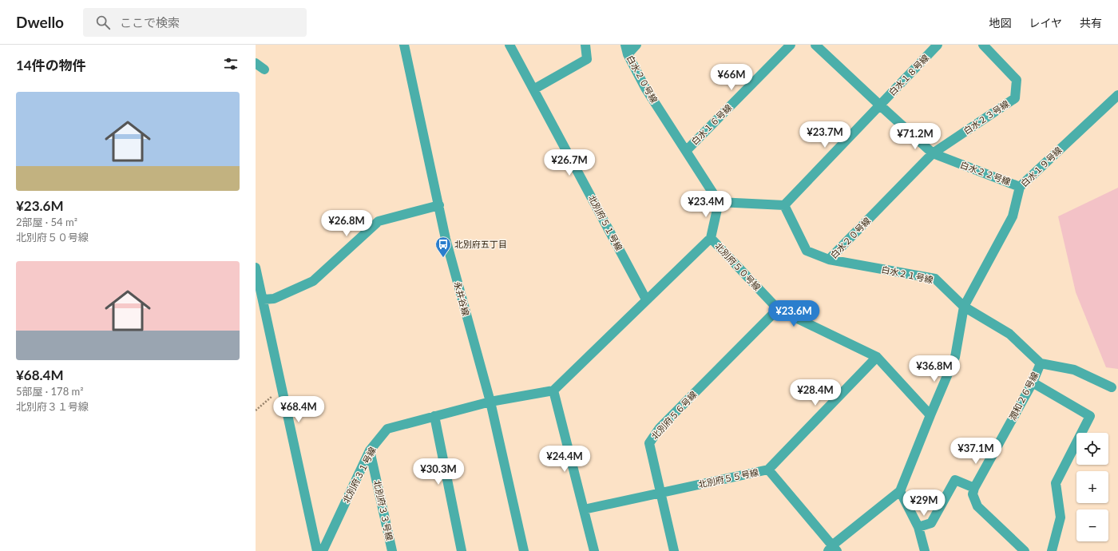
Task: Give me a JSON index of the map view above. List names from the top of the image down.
{
  "streets": {
    "street": [
      "白水１８号線",
      "白水２０号線",
      "白水２３号線",
      "白水１６号線",
      "白水１９号線",
      "白水２２号線",
      "北別府５１号線",
      "北別府５０号線",
      "白水２１号線",
      "永井谷線",
      "潤和２６号線",
      "北別府５６号線",
      "北別府３１号線",
      "北別府５５号線",
      "北別府３３号線"
    ]
  },
  "crossings": [
    ["白水１８号線", "白水２０号線"],
    ["白水２０号線", "白水２３号線"],
    ["白水２０号線", "白水１６号線"],
    ["白水２０号線", "白水２２号線"],
    ["白水２０号線", "白水２１号線"],
    ["白水２３号線", "白水２２号線"],
    ["白水１９号線", "白水２２号線"],
    ["白水１９号線", "白水２１号線"],
    ["北別府５１号線", "北別府５０号線"],
    ["北別府５０号線", "北別府５６号線"],
    ["白水２１号線", "潤和２６号線"],
    ["永井谷線", "北別府３１号線"],
    ["北別府５６号線", "北別府５５号線"],
    ["北別府３１号線", "北別府３３号線"]
  ],
  "places": {
    "bus stop": ["北別府五丁目"]
  },
  "page": {
    "header": "Dwello",
    "search": "ここで検索",
    "nav": ["地図", "レイヤ", "共有"],
    "heading": "14件の物件",
    "price": [
      "¥66M",
      "¥23.7M",
      "¥71.2M",
      "¥26.7M",
      "¥23.4M",
      "¥26.8M",
      "¥23.6M",
      "¥36.8M",
      "¥28.4M",
      "¥68.4M",
      "¥37.1M",
      "¥24.4M",
      "¥30.3M",
      "¥29M"
    ],
    "list": [
      {
        "name": "¥23.6M",
        "note": "2部屋 · 54 m² · 北別府５０号線"
      },
      {
        "name": "¥68.4M",
        "note": "5部屋 · 178 m² · 北別府３１号線"
      }
    ],
    "map_buttons": ["+", "−"]
  }
}
